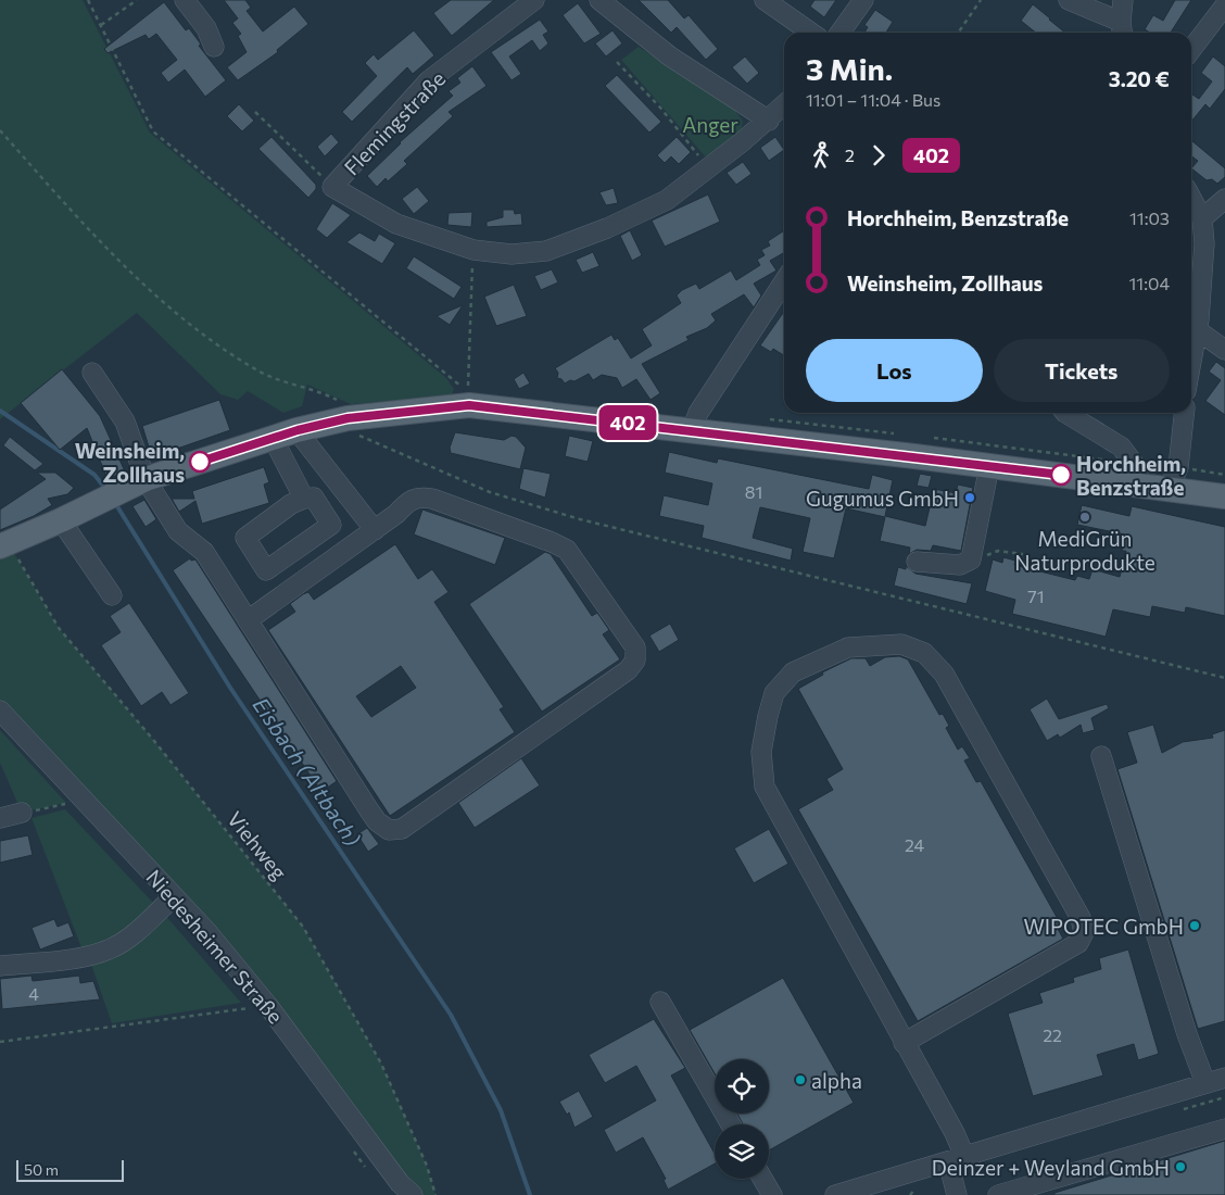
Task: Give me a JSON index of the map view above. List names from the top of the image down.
{
  "streets": {
    "street": ["Flemingstraße", "Niedesheimer Straße"],
    "path": ["Viehweg"]
  },
  "water": ["Eisbach (Altbach)"],
  "parks": ["Anger"],
  "places": [
    "Weinsheim, Zollhaus",
    "Horchheim, Benzstraße",
    "Gugumus GmbH",
    "MediGrün Naturprodukte",
    "WIPOTEC GmbH",
    "alpha",
    "Deinzer + Weyland GmbH"
  ],
  "lines": ["bus line 402"],
  "house_numbers": [
    "81",
    "71",
    "24",
    "4",
    "22"
  ],
  "scale_bar": "50 m",
  "page": {
    "on_map": "402",
    "heading": ["3 Min.", "11:01 – 11:04 · Bus", "3.20 €"],
    "legs": ["2", "402"],
    "list": [
      {
        "name": "Horchheim, Benzstraße",
        "value": "11:03"
      },
      {
        "name": "Weinsheim, Zollhaus",
        "value": "11:04"
      }
    ],
    "buttons": ["Los", "Tickets"],
    "scale": "50 m"
  }
}
